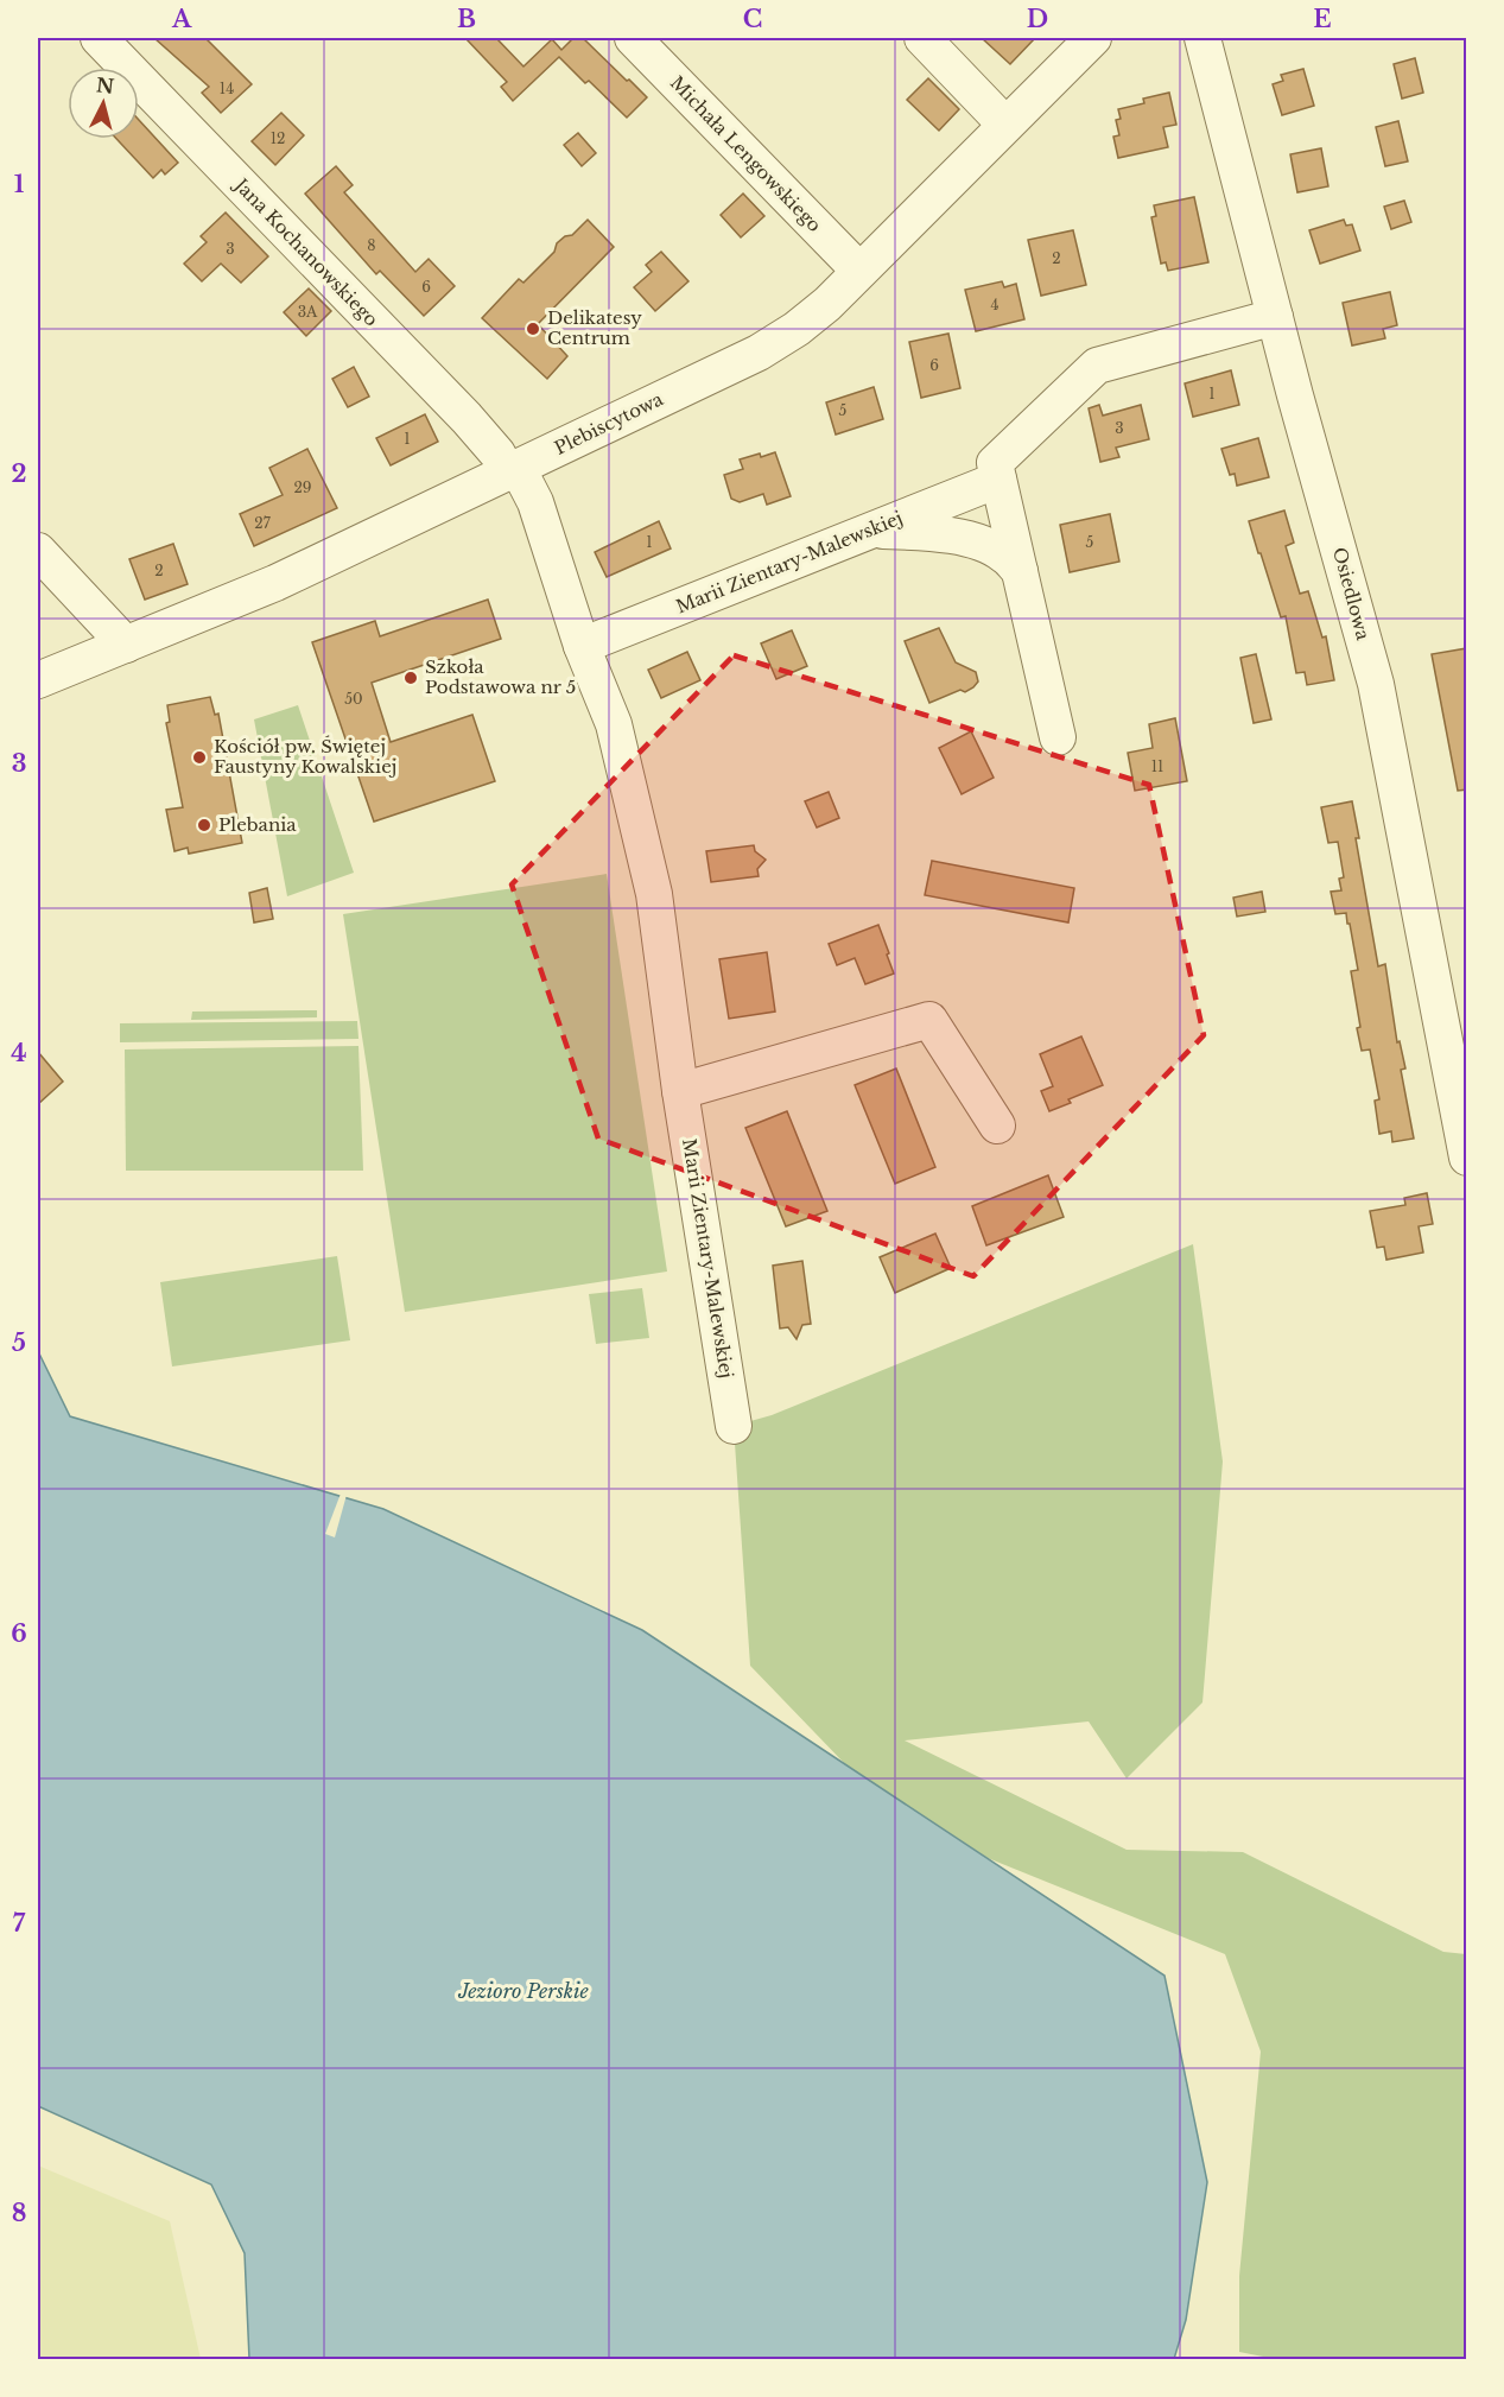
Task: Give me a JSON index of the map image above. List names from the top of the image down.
{
  "streets": {
    "street": [
      "Michała Lengowskiego",
      "Jana Kochanowskiego",
      "Plebiscytowa",
      "Marii Zientary-Malewskiej",
      "Osiedlowa"
    ]
  },
  "crossings": [
    ["Michała Lengowskiego", "Plebiscytowa"],
    ["Jana Kochanowskiego", "Plebiscytowa"],
    ["Jana Kochanowskiego", "Marii Zientary-Malewskiej"],
    ["Plebiscytowa", "Marii Zientary-Malewskiej"]
  ],
  "water": ["Jezioro Perskie"],
  "places": [
    "Delikatesy Centrum",
    "Szkoła Podstawowa nr 5",
    "Kościół pw. Świętej Faustyny Kowalskiej",
    "Plebania"
  ],
  "house_numbers": [
    "14",
    "12",
    "8",
    "3",
    "2",
    "6",
    "4",
    "3A",
    "6",
    "1",
    "5",
    "3",
    "1",
    "29",
    "27",
    "1",
    "5",
    "2",
    "50",
    "11"
  ],
  "north": "top",
  "grid": {
    "columns": [
      "A",
      "B",
      "C",
      "D",
      "E"
    ],
    "rows": [
      "1",
      "2",
      "3",
      "4",
      "5",
      "6",
      "7",
      "8"
    ]
  }
}
